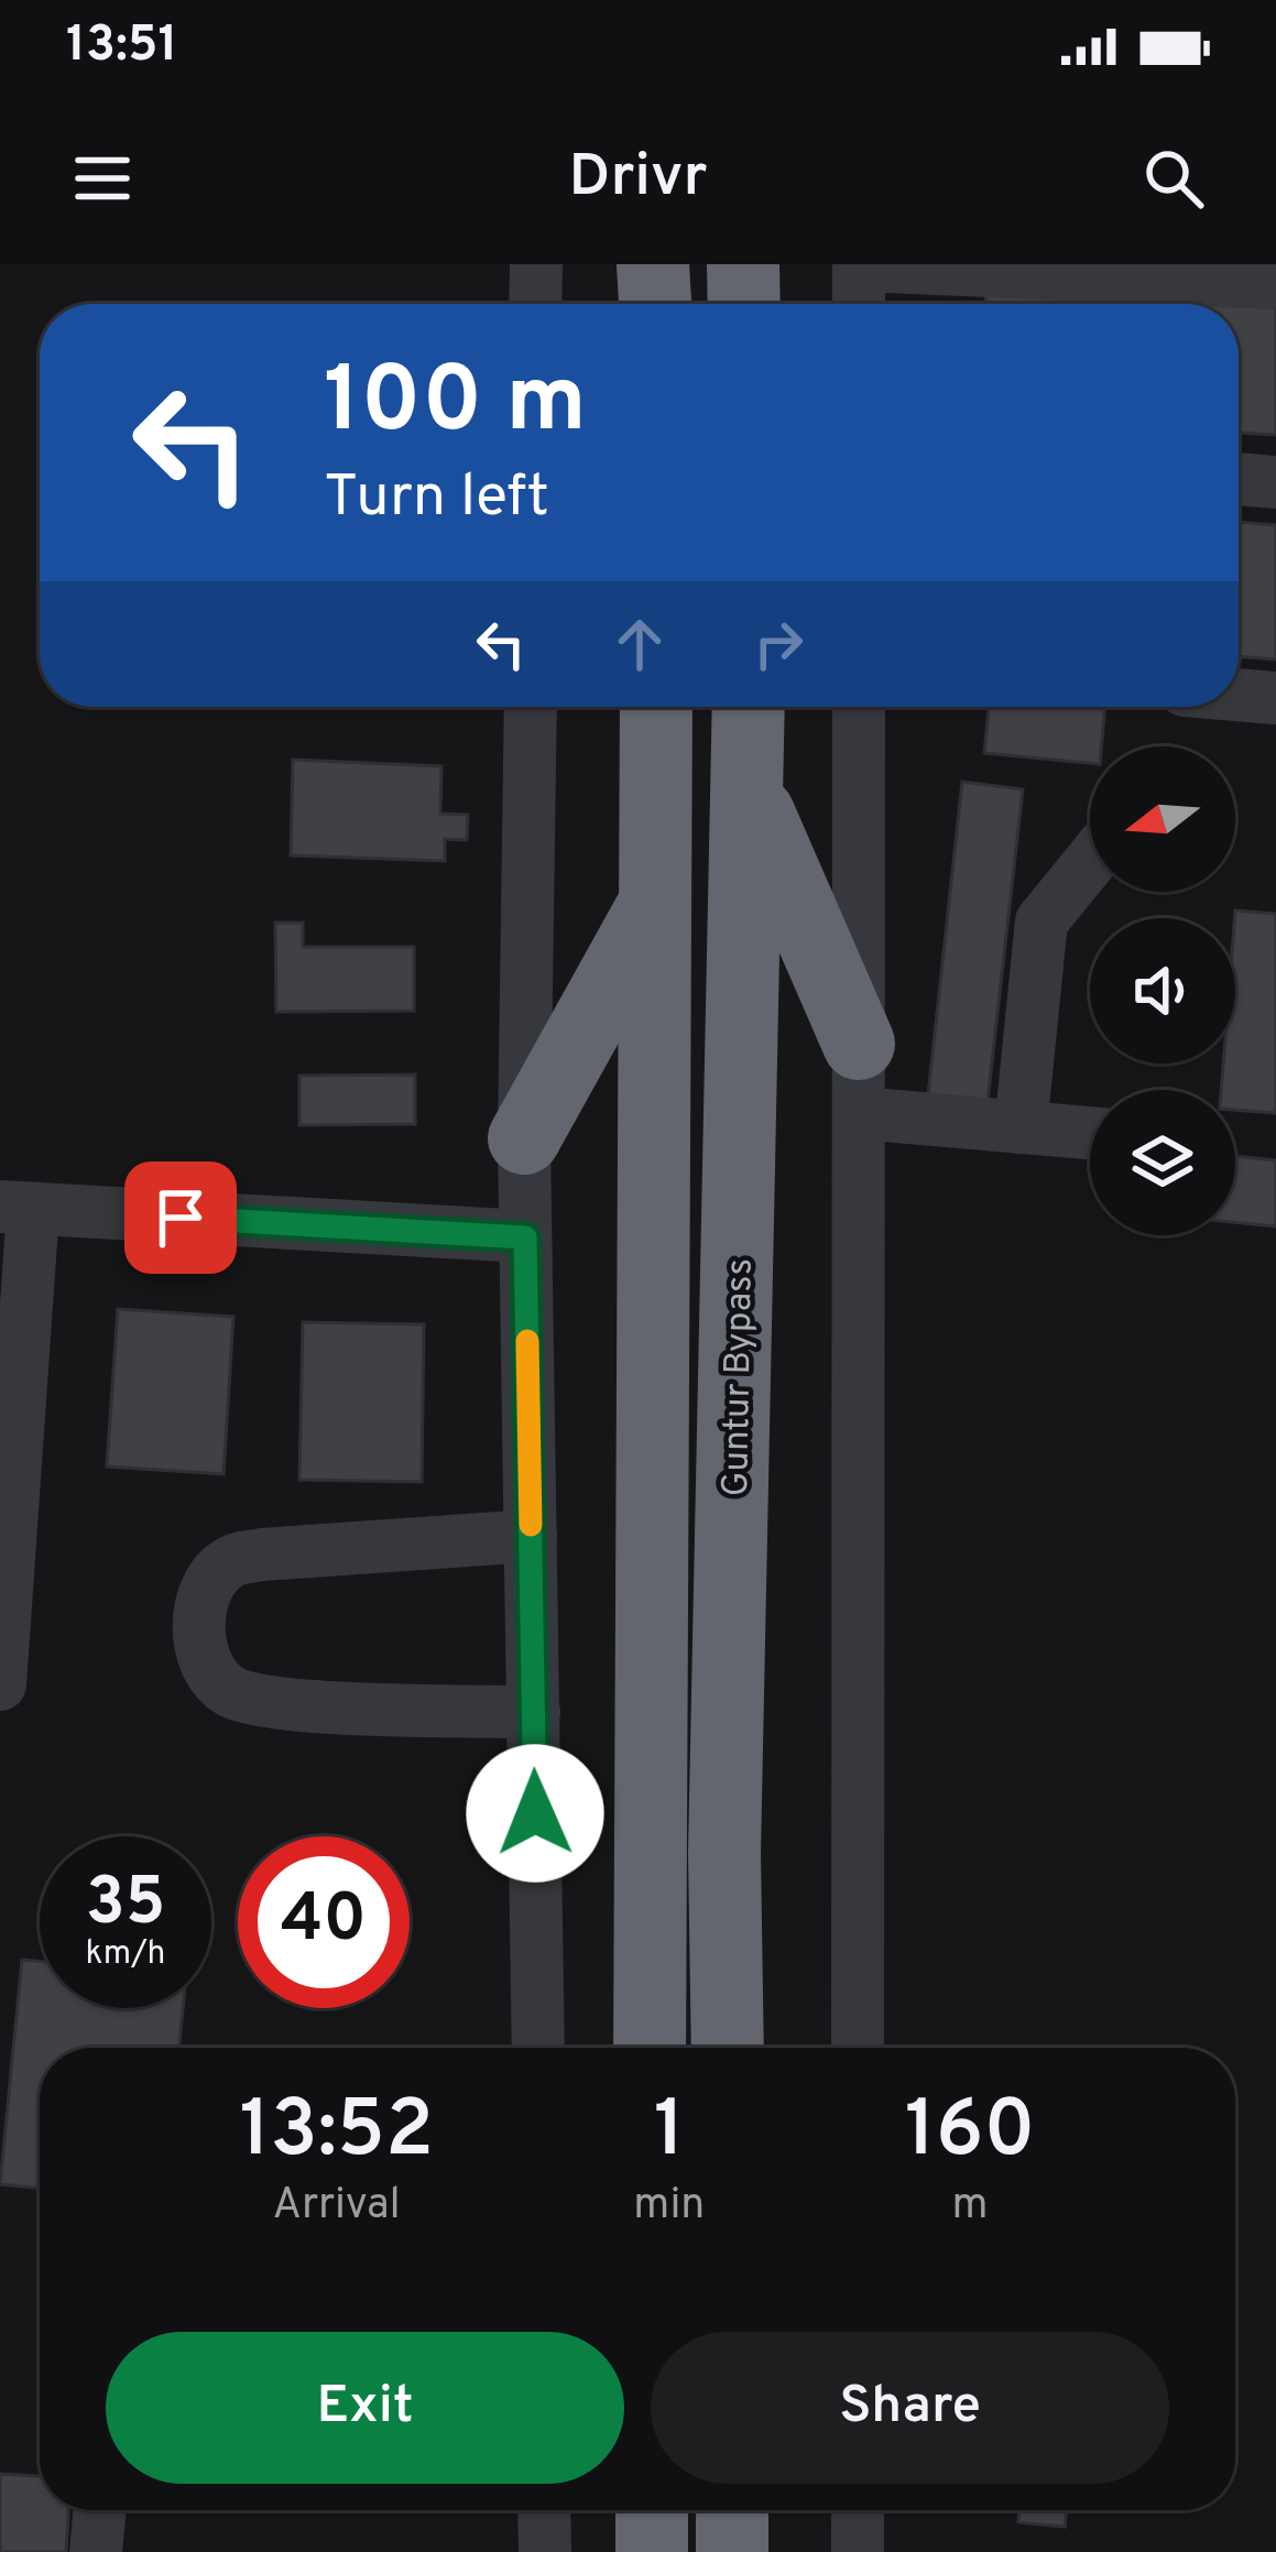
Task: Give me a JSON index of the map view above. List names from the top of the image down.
{
  "streets": {
    "highway": ["Guntur Bypass"]
  },
  "north": "left",
  "page": {
    "status": "13:51",
    "header": "Drivr",
    "turn": ["100 m", "Turn left"],
    "speed": "35 km/h",
    "limit": "40",
    "eta": [
      "13:52",
      "Arrival",
      "1",
      "min",
      "160",
      "m"
    ],
    "buttons": ["Exit", "Share"]
  }
}
